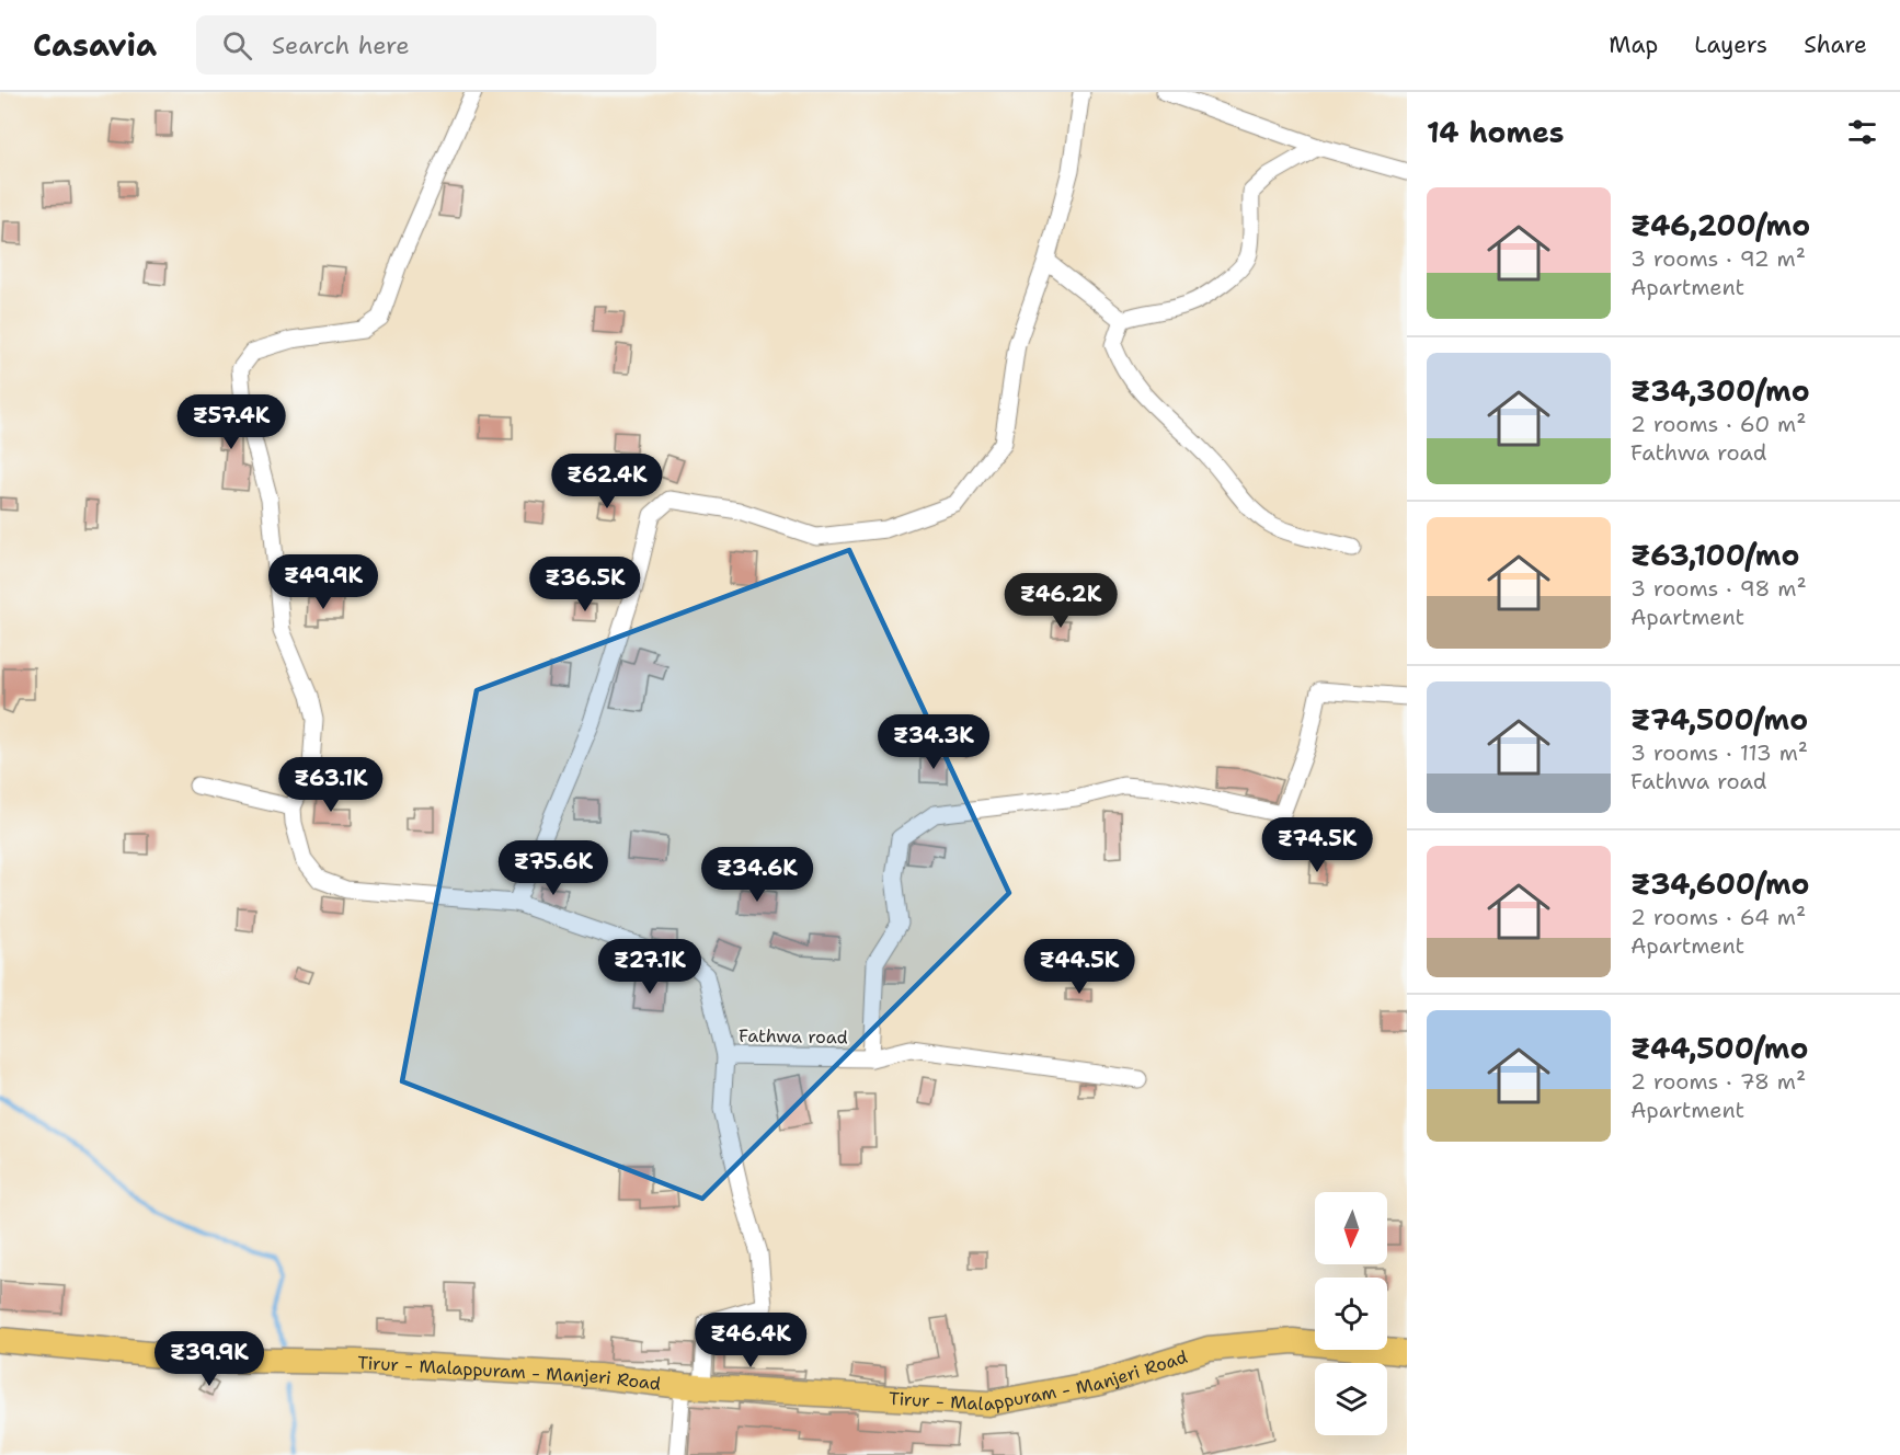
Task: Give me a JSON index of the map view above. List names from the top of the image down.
{
  "streets": {
    "main road": ["Tirur - Malappuram - Manjeri Road"],
    "street": ["Fathwa road"]
  },
  "crossings": [
    ["Fathwa road", "Tirur - Malappuram - Manjeri Road"]
  ],
  "north": "bottom",
  "page": {
    "header": "Casavia",
    "search": "Search here",
    "nav": ["Map", "Layers", "Share"],
    "heading": "14 homes",
    "list": [
      {
        "name": "₹46,200/mo",
        "note": "3 rooms · 92 m² · Apartment"
      },
      {
        "name": "₹34,300/mo",
        "note": "2 rooms · 60 m² · Fathwa road"
      },
      {
        "name": "₹63,100/mo",
        "note": "3 rooms · 98 m² · Apartment"
      },
      {
        "name": "₹74,500/mo",
        "note": "3 rooms · 113 m² · Fathwa road"
      },
      {
        "name": "₹34,600/mo",
        "note": "2 rooms · 64 m² · Apartment"
      },
      {
        "name": "₹44,500/mo",
        "note": "2 rooms · 78 m² · Apartment"
      }
    ],
    "price": [
      "₹57.4K",
      "₹62.4K",
      "₹49.9K",
      "₹36.5K",
      "₹46.2K",
      "₹34.3K",
      "₹63.1K",
      "₹74.5K",
      "₹75.6K",
      "₹34.6K",
      "₹27.1K",
      "₹44.5K",
      "₹46.4K",
      "₹39.9K"
    ]
  }
}
